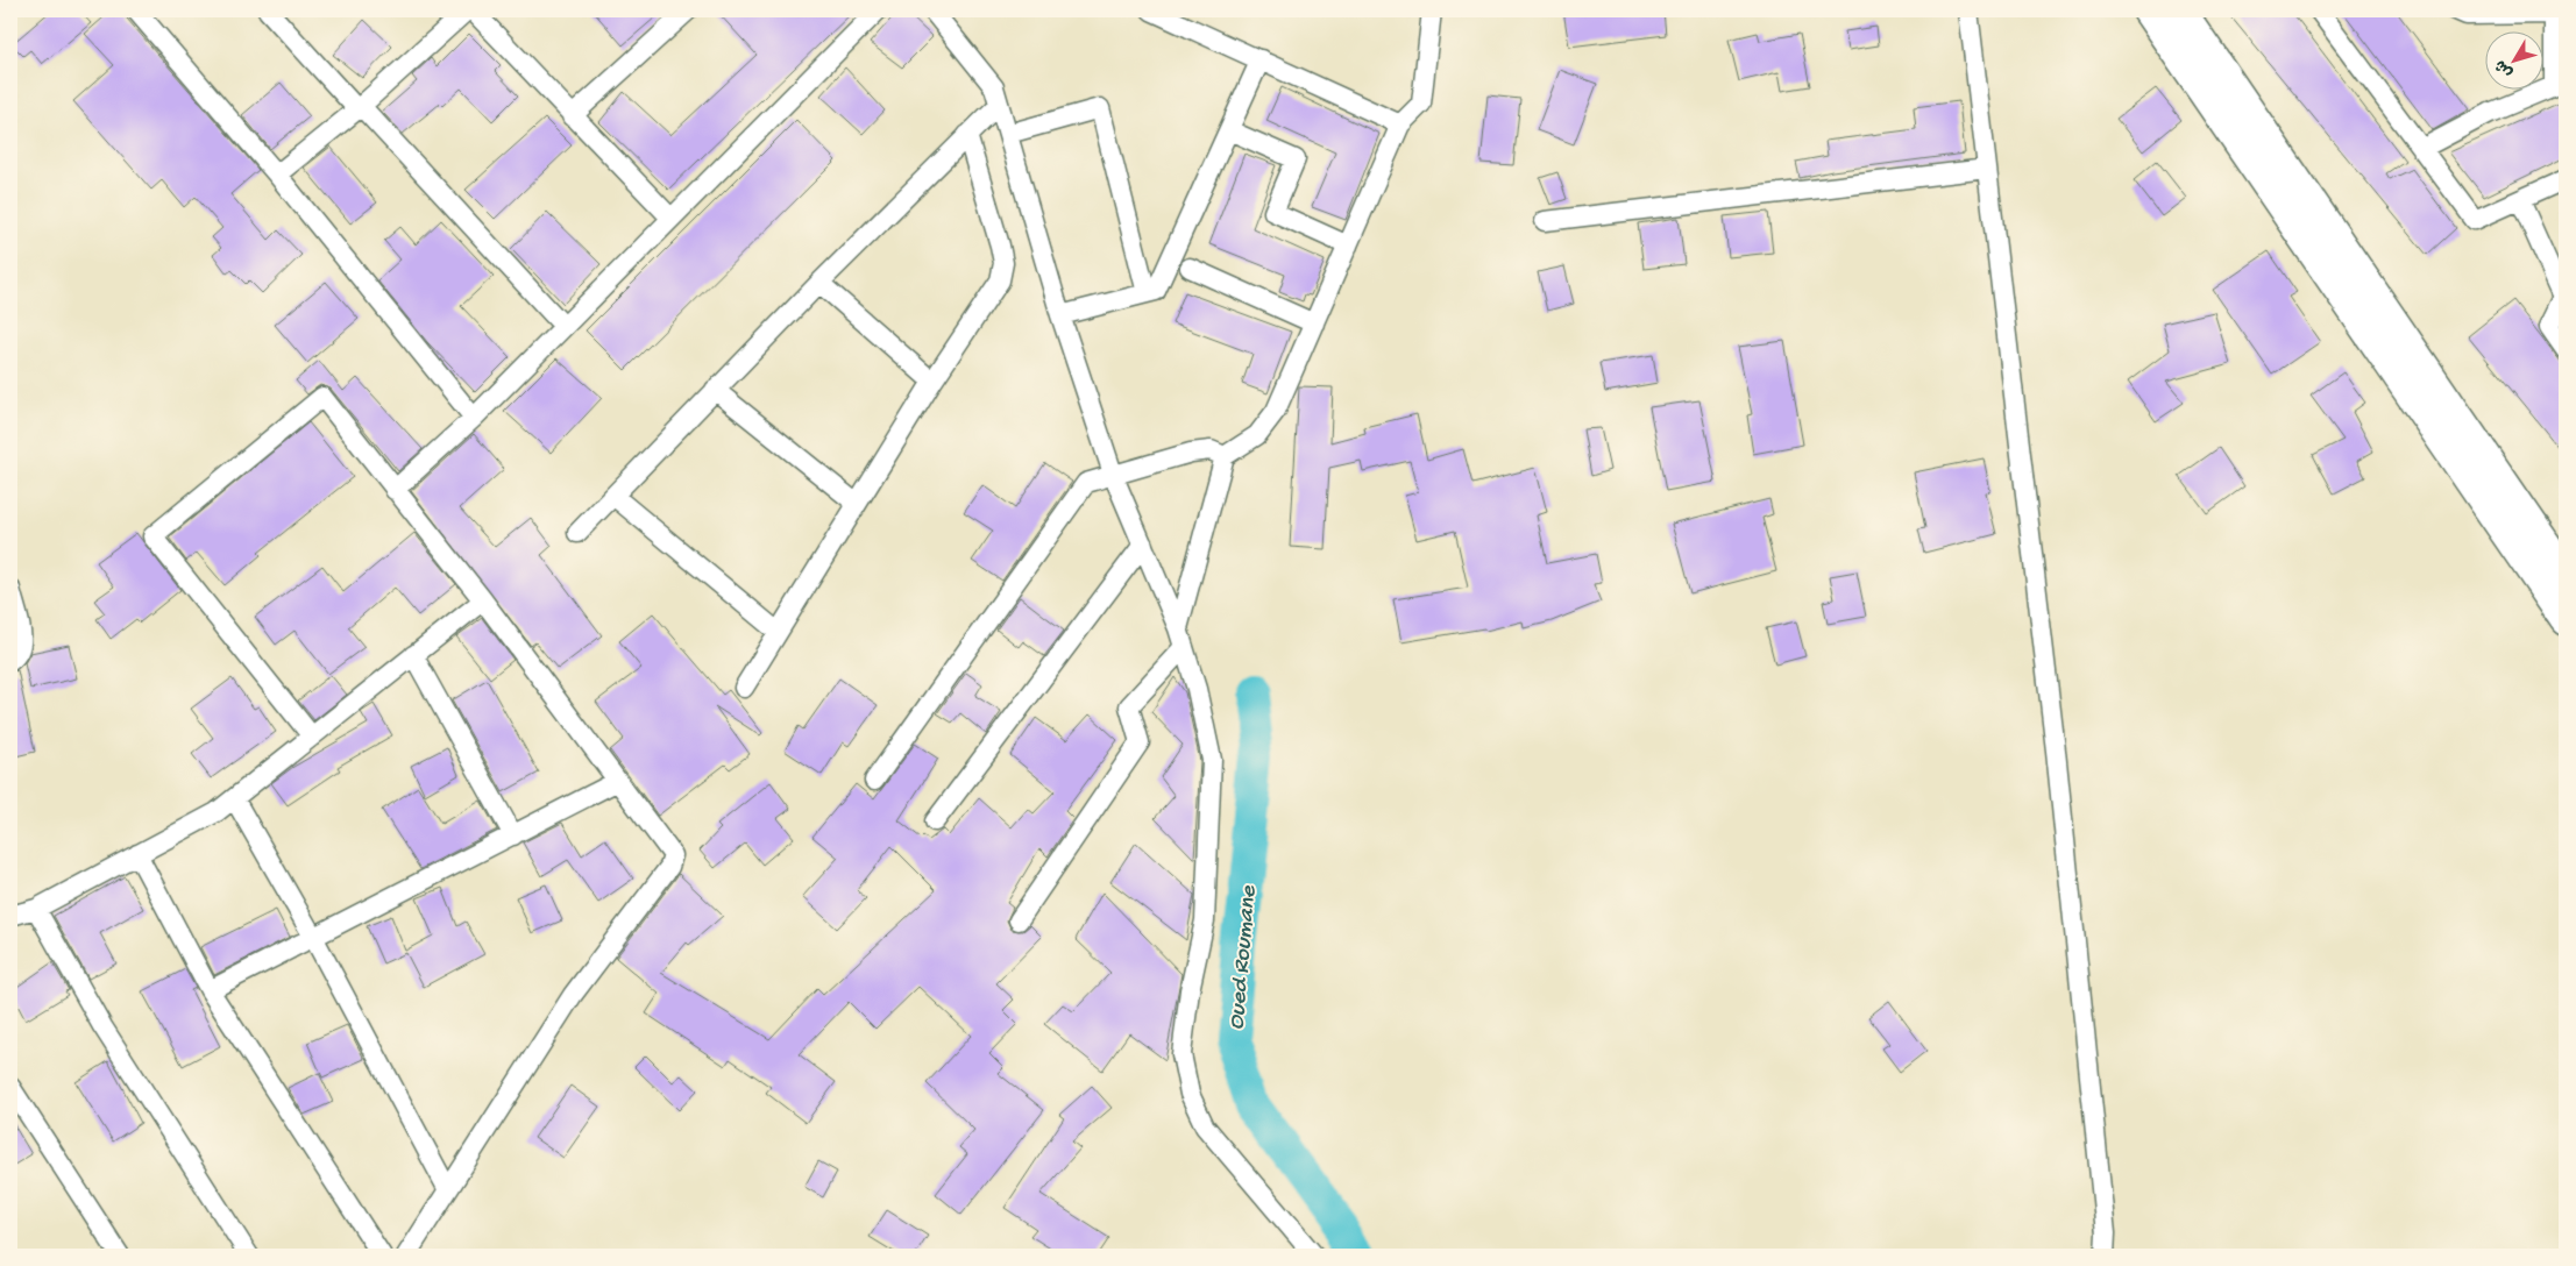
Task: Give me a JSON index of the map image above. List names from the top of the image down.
{
  "water": ["Oued Roumane"],
  "north": "bottom left"
}
